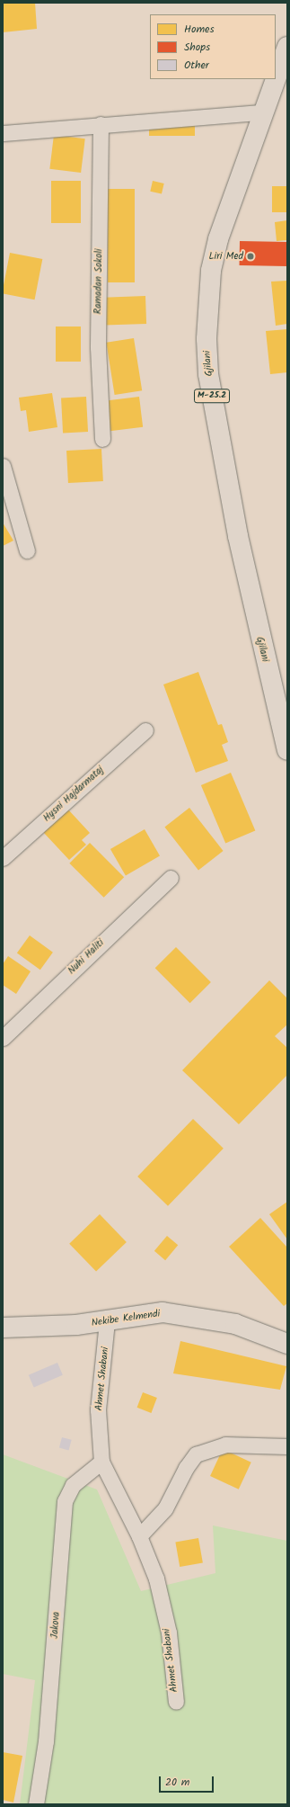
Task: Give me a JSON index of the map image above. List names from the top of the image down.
{
  "streets": {
    "main road": ["Gjilani", "M-25.2", "Nekibe Kelmendi"],
    "street": [
      "Ramadan Sokoli",
      "Hysni Hajdarmataj",
      "Nuhi Haliti",
      "Ahmet Shabani",
      "Jakova"
    ]
  },
  "crossings": [
    ["Nekibe Kelmendi", "Ahmet Shabani"],
    ["Ahmet Shabani", "Jakova"]
  ],
  "places": ["Liri Med"],
  "legend": ["Homes", "Shops", "Other"],
  "scale_bar": "20 m"
}
